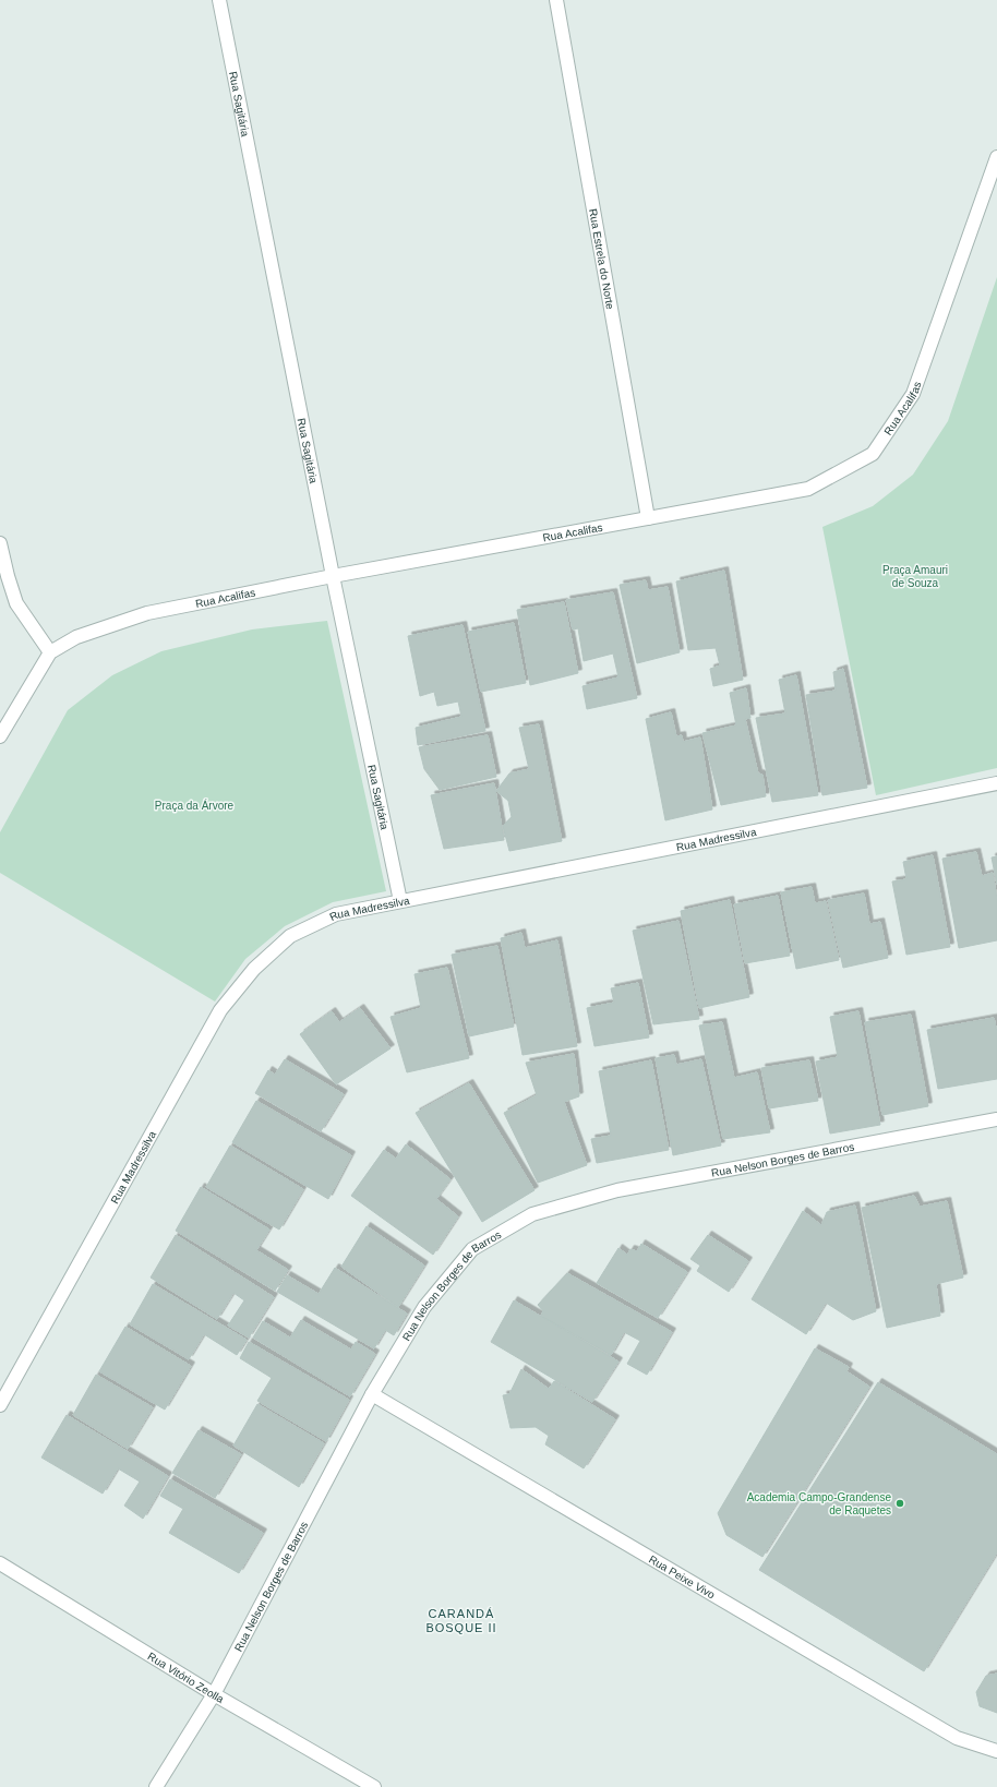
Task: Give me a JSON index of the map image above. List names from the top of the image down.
{
  "streets": {
    "street": [
      "Rua Sagitária",
      "Rua Estrela do Norte",
      "Rua Acalifas",
      "Rua Madressilva",
      "Rua Nelson Borges de Barros",
      "Rua Peixe Vivo",
      "Rua Vitório Zeolla"
    ]
  },
  "crossings": [
    ["Rua Sagitária", "Rua Acalifas"],
    ["Rua Sagitária", "Rua Madressilva"],
    ["Rua Estrela do Norte", "Rua Acalifas"],
    ["Rua Nelson Borges de Barros", "Rua Peixe Vivo"],
    ["Rua Nelson Borges de Barros", "Rua Vitório Zeolla"]
  ],
  "districts": ["CARANDÁ BOSQUE II"],
  "parks": ["Praça Amauri de Souza", "Praça da Árvore"],
  "places": ["Academia Campo-Grandense de Raquetes"]
}
